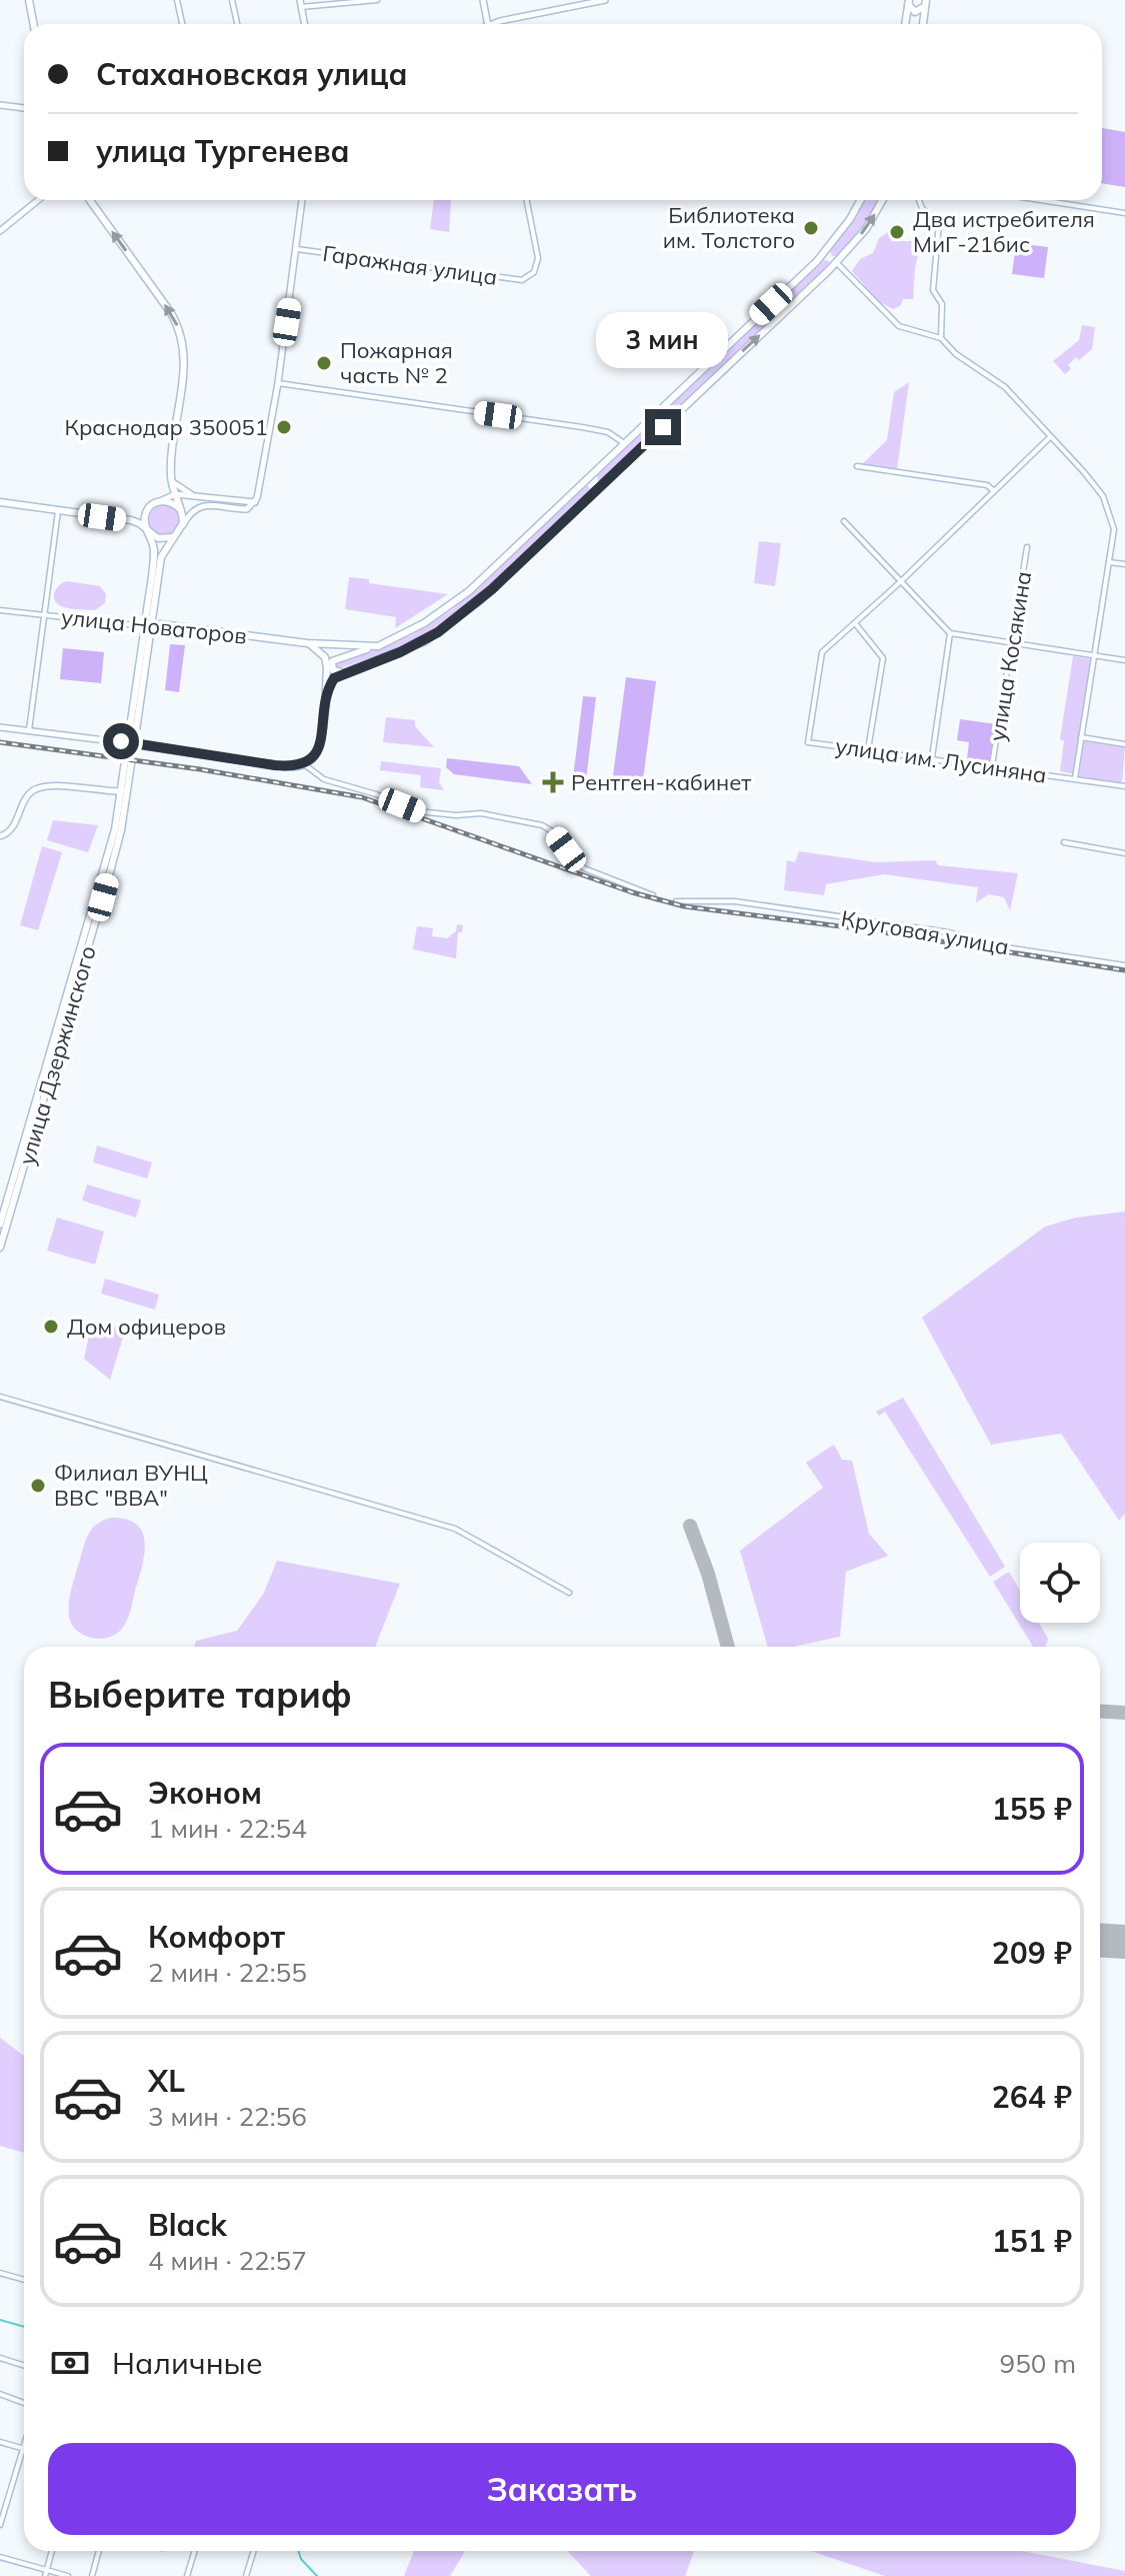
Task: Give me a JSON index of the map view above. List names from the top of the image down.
{
  "streets": {
    "main road": ["улица Новаторов", "улица Дзержинского"],
    "street": [
      "Гаражная улица",
      "улица Косякина",
      "улица им. Лусиняна",
      "Круговая улица"
    ]
  },
  "crossings": [
    ["улица Новаторов", "улица Дзержинского"],
    ["улица Косякина", "улица им. Лусиняна"]
  ],
  "places": {
    "other": [
      "Библиотека им. Толстого",
      "Два истребителя МиГ-21бис",
      "Пожарная часть № 2",
      "Краснодар 350051",
      "Дом офицеров",
      "Филиал ВУНЦ ВВС \"ВВА\""
    ],
    "health": ["Рентген-кабинет"]
  },
  "page": {
    "banner": ["Стахановская улица", "улица Тургенева"],
    "bubble": "3 мин",
    "heading": "Выберите тариф",
    "list": [
      {
        "name": "Эконом",
        "note": "1 мин · 22:54",
        "value": "155 ₽"
      },
      {
        "name": "Комфорт",
        "note": "2 мин · 22:55",
        "value": "209 ₽"
      },
      {
        "name": "XL",
        "note": "3 мин · 22:56",
        "value": "264 ₽"
      },
      {
        "name": "Black",
        "note": "4 мин · 22:57",
        "value": "151 ₽"
      }
    ],
    "pay": ["Наличные", "950 m"],
    "buttons": "Заказать"
  }
}
